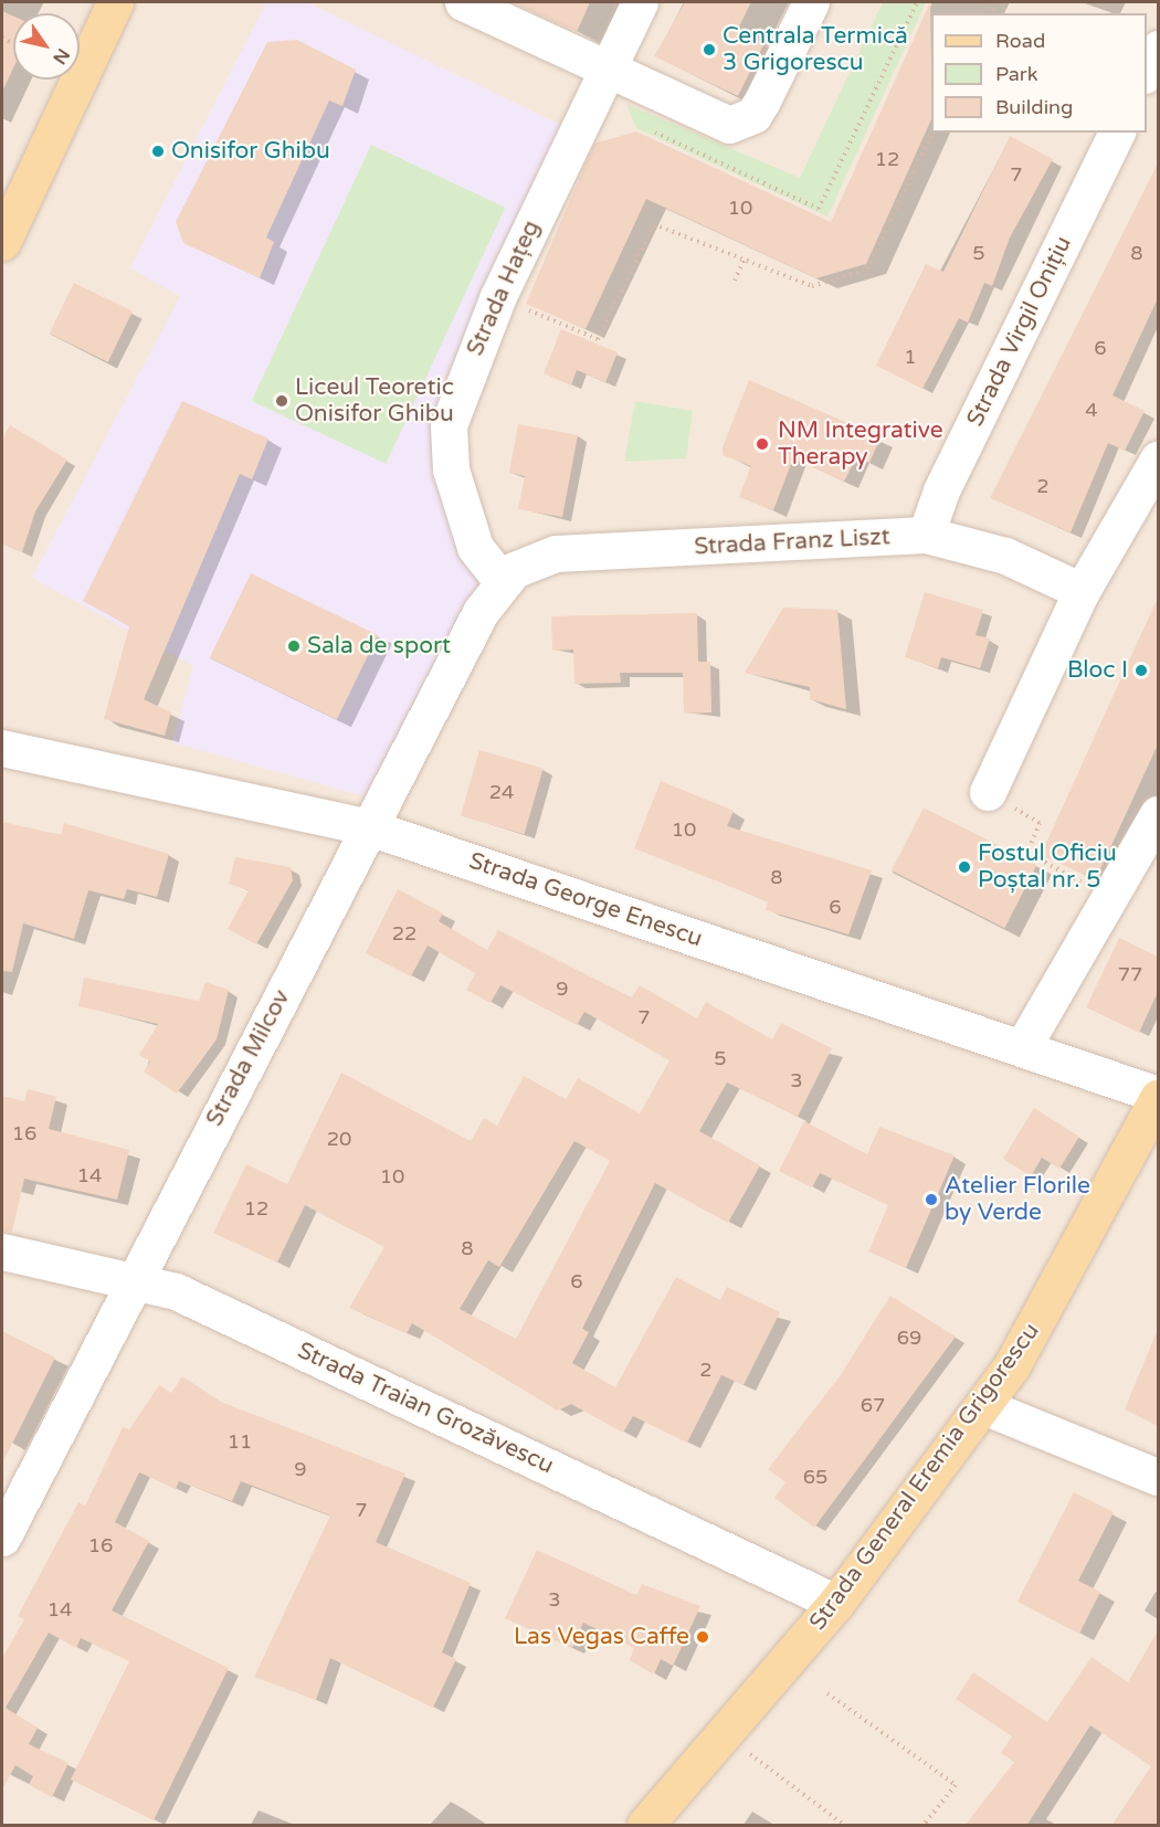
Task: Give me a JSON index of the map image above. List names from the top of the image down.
{
  "streets": {
    "main road": ["Strada General Eremia Grigorescu"],
    "street": [
      "Strada Hațeg",
      "Strada Virgil Onițiu",
      "Strada Franz Liszt",
      "Strada George Enescu",
      "Strada Milcov",
      "Strada Traian Grozăvescu"
    ]
  },
  "crossings": [
    ["Strada Hațeg", "Strada Franz Liszt"],
    ["Strada Hațeg", "Strada Milcov"],
    ["Strada Virgil Onițiu", "Strada Franz Liszt"],
    ["Strada Franz Liszt", "Strada Milcov"],
    ["Strada George Enescu", "Strada Milcov"],
    ["Strada George Enescu", "Strada General Eremia Grigorescu"],
    ["Strada Milcov", "Strada Traian Grozăvescu"],
    ["Strada Traian Grozăvescu", "Strada General Eremia Grigorescu"]
  ],
  "places": [
    "Centrala Termică 3 Grigorescu",
    "Onisifor Ghibu",
    "Liceul Teoretic Onisifor Ghibu",
    "NM Integrative Therapy",
    "Sala de sport",
    "Bloc I",
    "Fostul Oficiu Poștal nr. 5",
    "Atelier Florile by Verde",
    "Las Vegas Caffe"
  ],
  "house_numbers": [
    "12",
    "7",
    "10",
    "5",
    "8",
    "6",
    "1",
    "4",
    "2",
    "24",
    "10",
    "8",
    "6",
    "22",
    "77",
    "9",
    "7",
    "5",
    "3",
    "16",
    "20",
    "14",
    "10",
    "12",
    "8",
    "6",
    "69",
    "2",
    "67",
    "11",
    "9",
    "65",
    "7",
    "16",
    "3",
    "14"
  ],
  "legend": ["Road", "Park", "Building"],
  "north": "bottom right"
}
